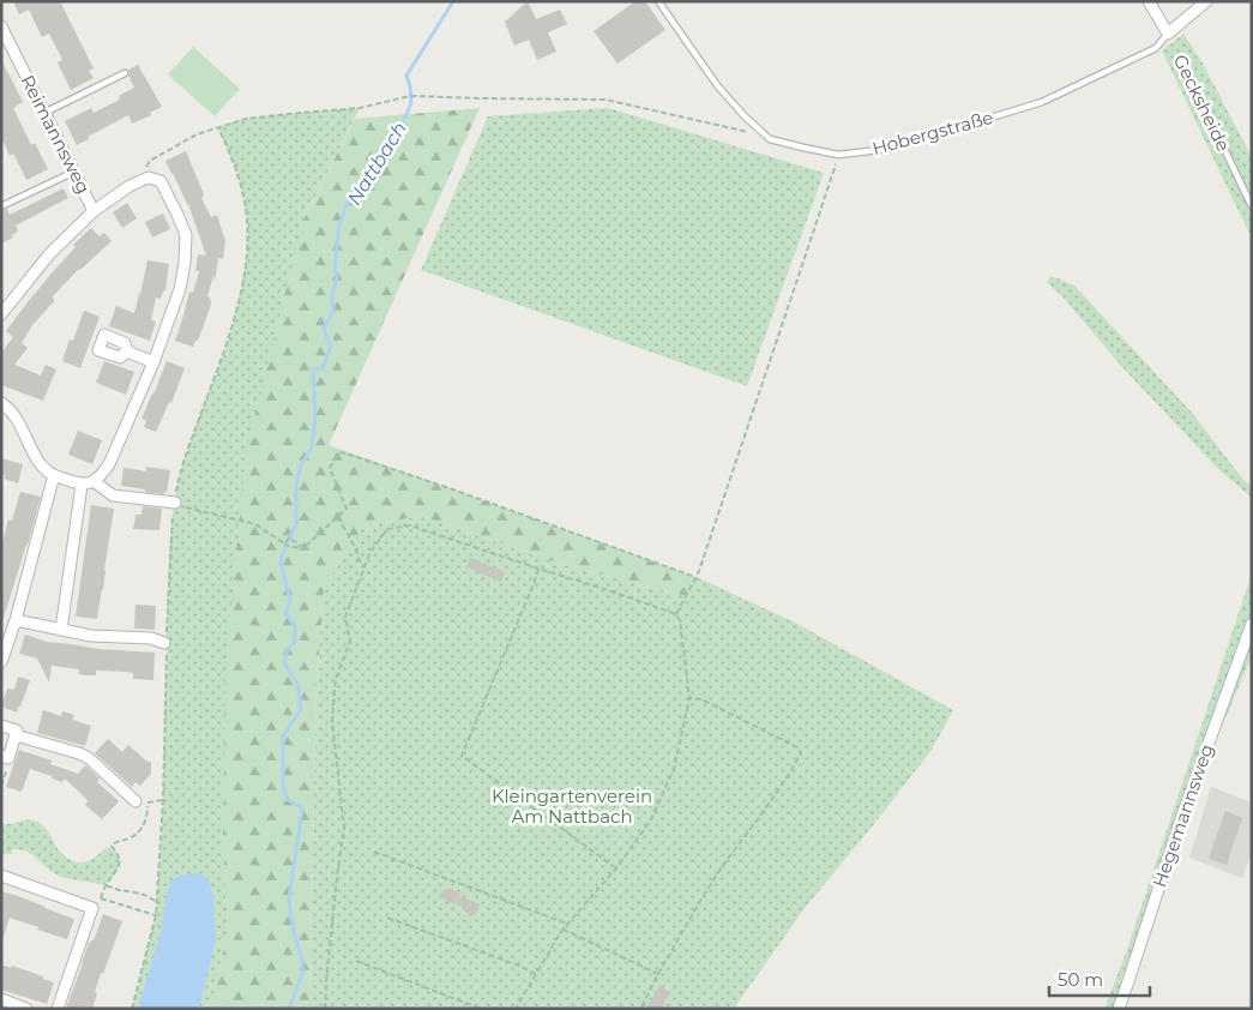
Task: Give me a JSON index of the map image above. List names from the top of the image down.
{
  "streets": {
    "street": [
      "Gecksheide",
      "Hobergstraße",
      "Reimannsweg",
      "Hegemannsweg"
    ]
  },
  "crossings": [
    ["Gecksheide", "Hobergstraße"]
  ],
  "water": ["Nattbach"],
  "parks": ["Kleingartenverein Am Nattbach"],
  "scale_bar": "50 m"
}
